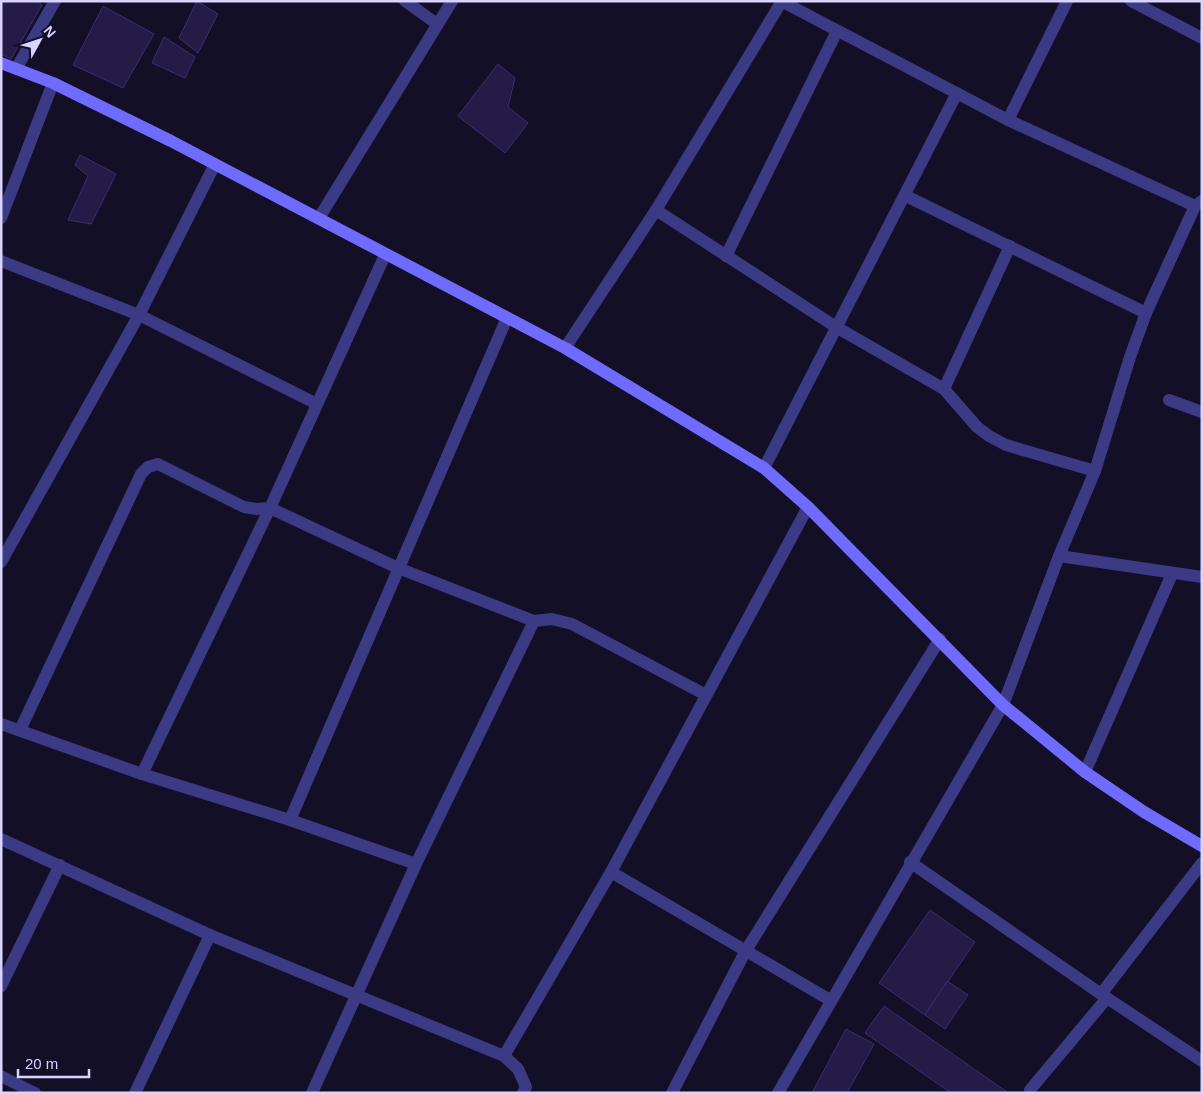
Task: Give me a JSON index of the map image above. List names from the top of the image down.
{
  "scale_bar": "20 m",
  "north": "top right"
}
